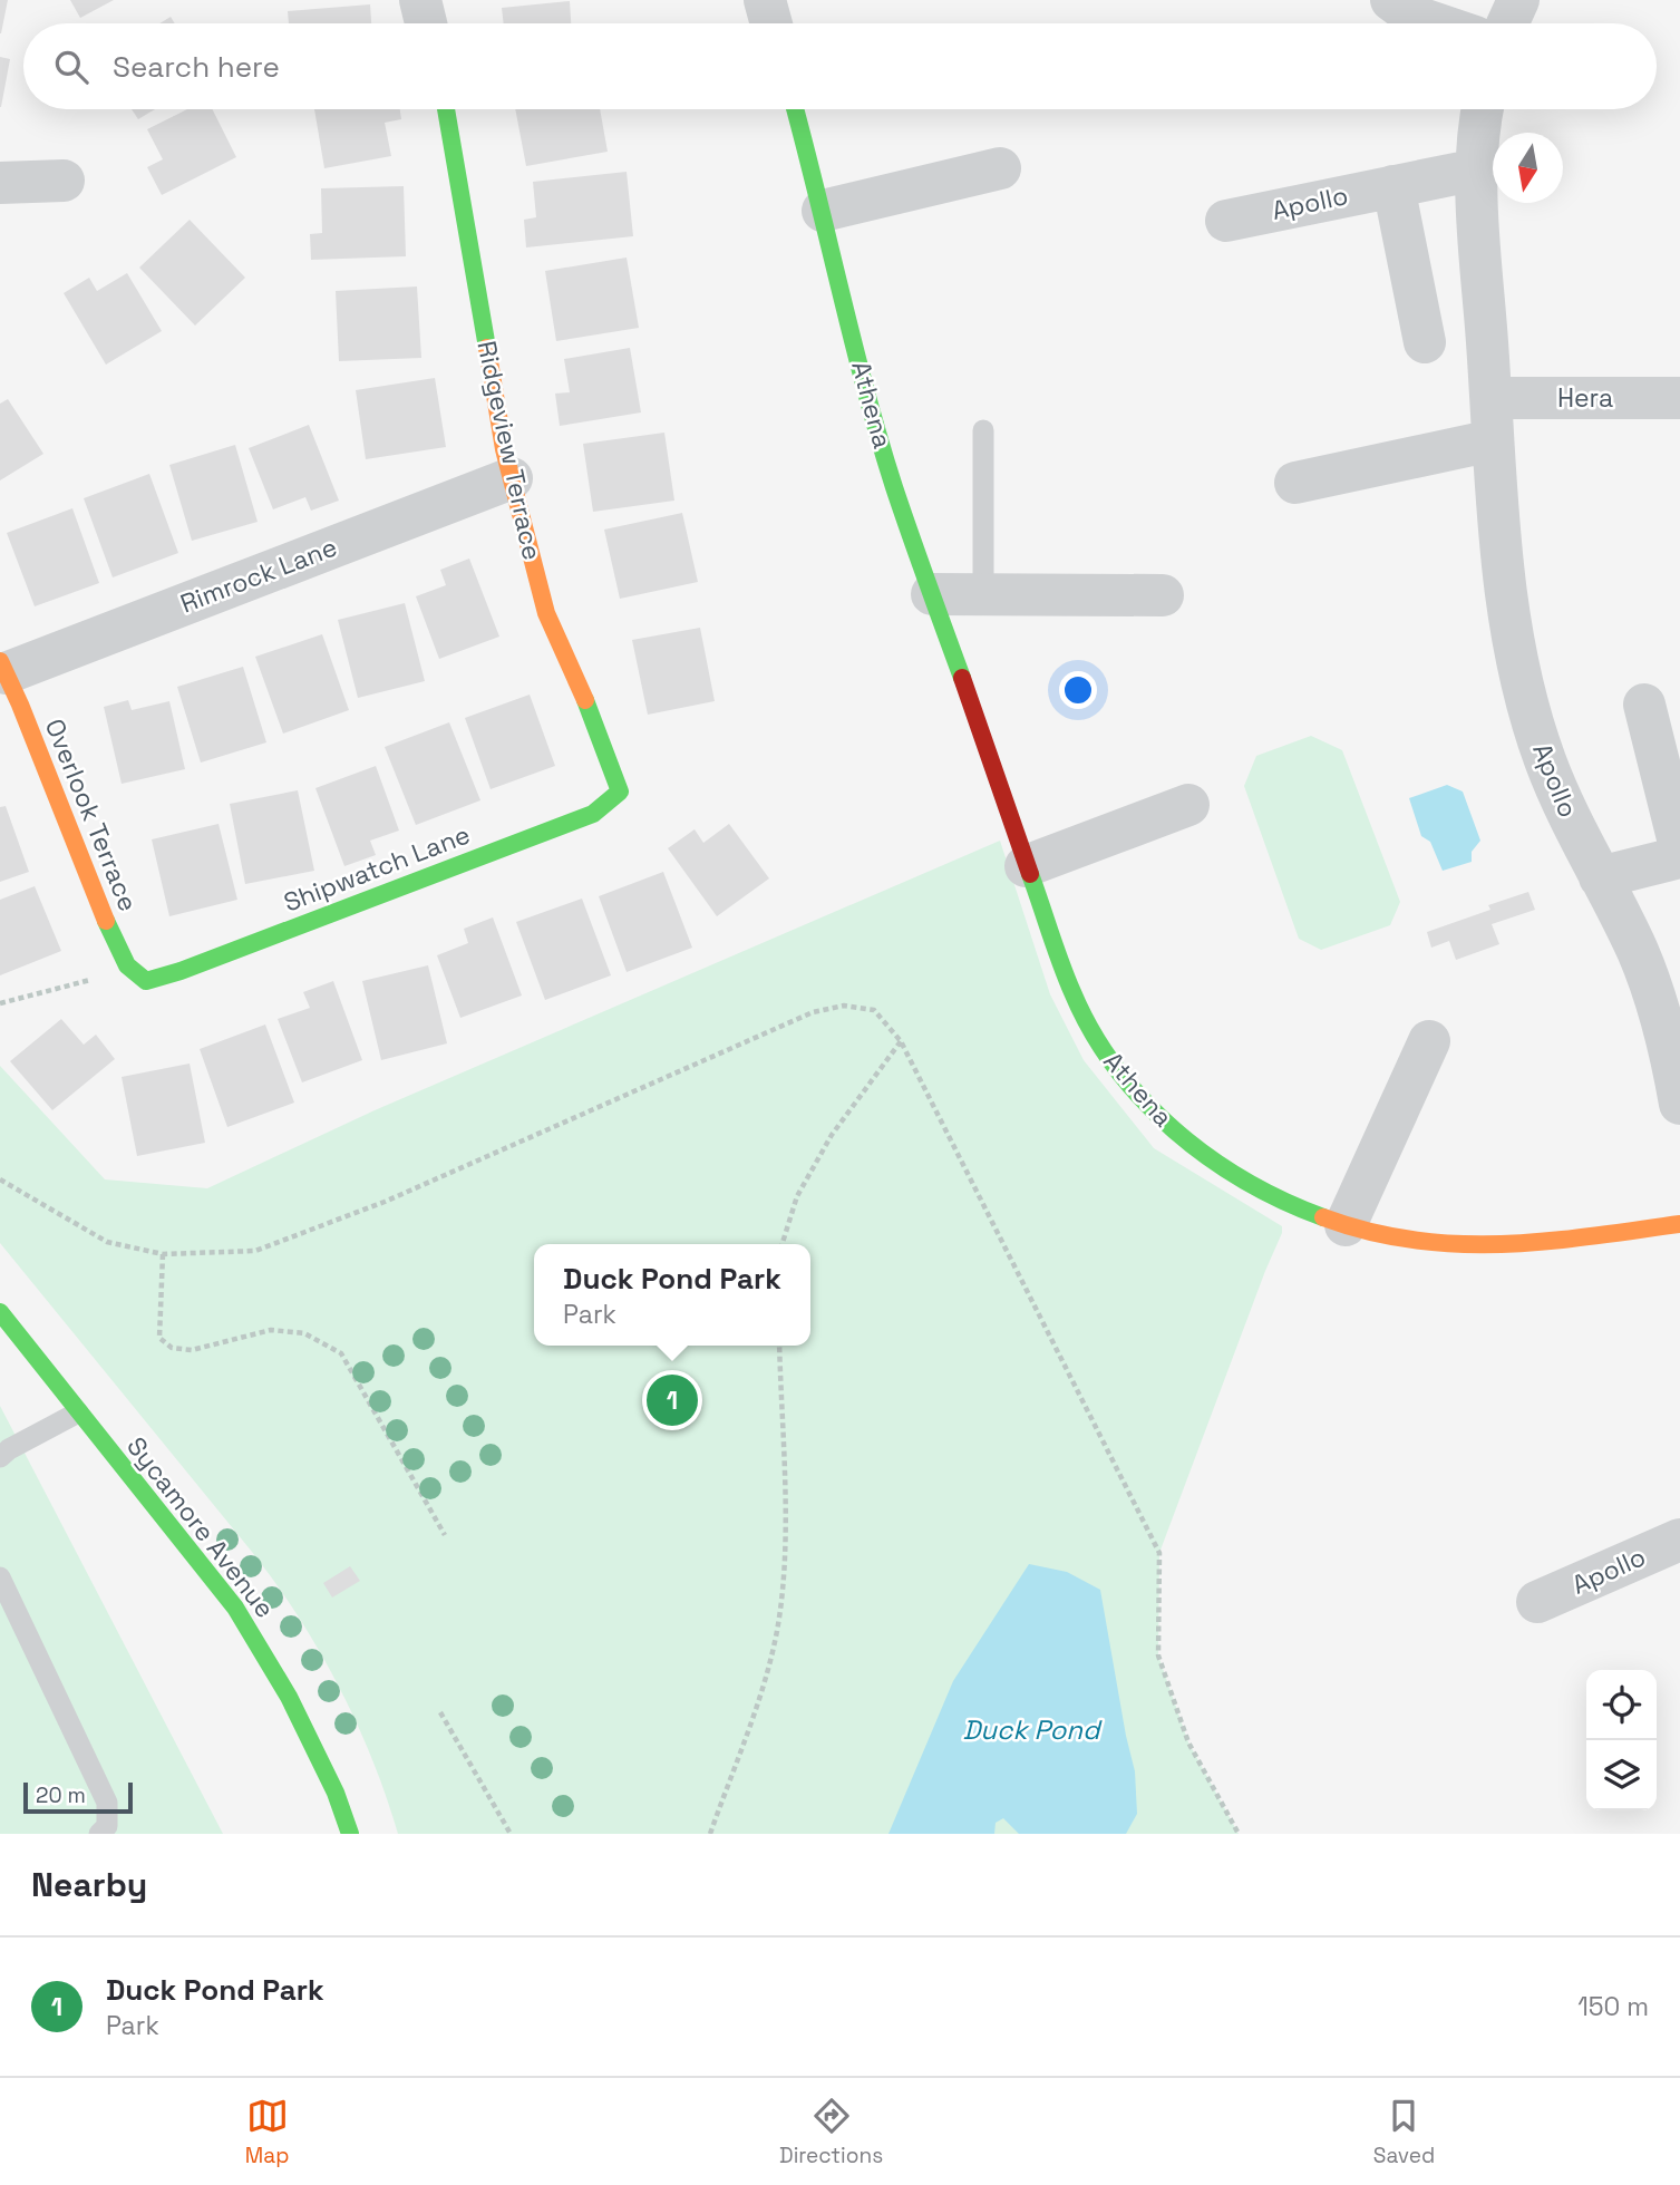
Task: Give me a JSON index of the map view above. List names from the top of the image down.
{
  "streets": {
    "street": [
      "Apollo",
      "Hera",
      "Athena",
      "Ridgeview Terrace",
      "Rimrock Lane",
      "Overlook Terrace",
      "Shipwatch Lane",
      "Sycamore Avenue"
    ]
  },
  "crossings": [
    ["Apollo", "Hera"],
    ["Ridgeview Terrace", "Rimrock Lane"],
    ["Ridgeview Terrace", "Shipwatch Lane"],
    ["Rimrock Lane", "Overlook Terrace"],
    ["Overlook Terrace", "Shipwatch Lane"]
  ],
  "water": ["Duck Pond"],
  "scale_bar": "20 m",
  "north": "bottom",
  "page": {
    "search": "Search here",
    "popup": ["Duck Pond Park", "Park"],
    "pins": "1",
    "scale": "20 m",
    "heading": "Nearby",
    "list": [
      {
        "mark": "1",
        "name": "Duck Pond Park",
        "note": "Park",
        "value": "150 m"
      }
    ],
    "nav": ["Map", "Directions", "Saved"]
  }
}
